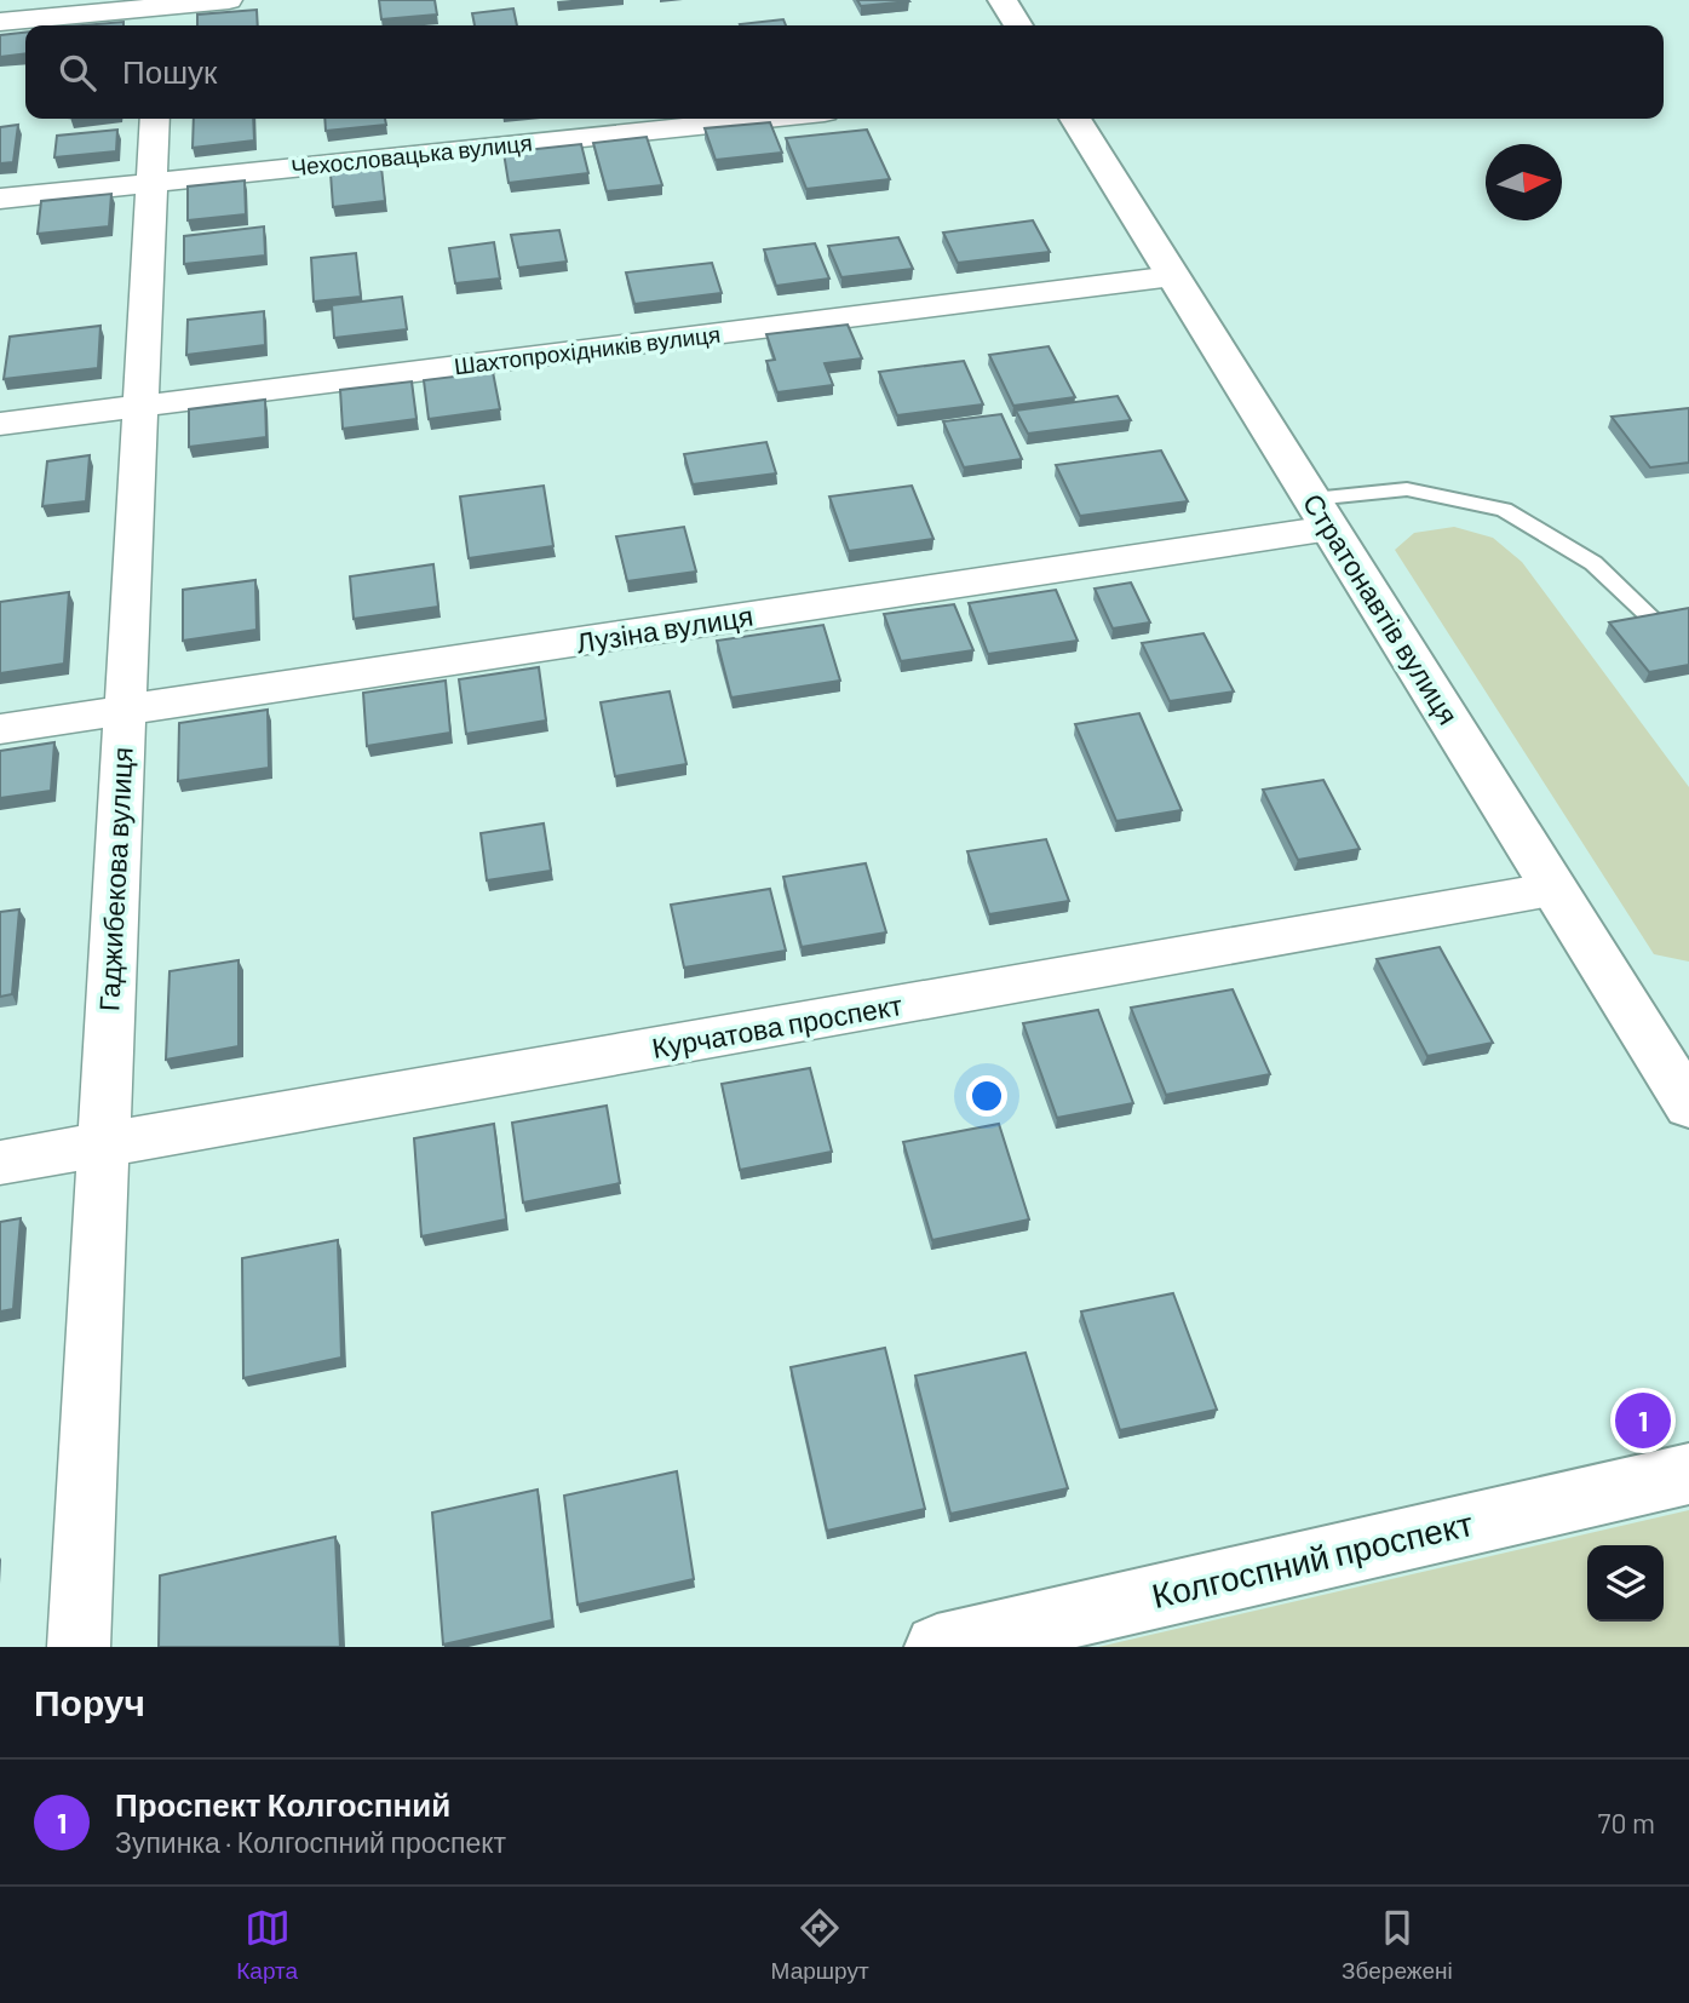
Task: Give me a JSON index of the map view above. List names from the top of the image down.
{
  "streets": {
    "main road": ["Стратонавтів вулиця", "Колгоспний проспект"],
    "street": [
      "Чехословацька вулиця",
      "Шахтопрохідників вулиця",
      "Лузіна вулиця",
      "Гаджибекова вулиця",
      "Курчатова проспект"
    ]
  },
  "crossings": [
    ["Чехословацька вулиця", "Гаджибекова вулиця"],
    ["Шахтопрохідників вулиця", "Стратонавтів вулиця"],
    ["Шахтопрохідників вулиця", "Гаджибекова вулиця"],
    ["Стратонавтів вулиця", "Лузіна вулиця"],
    ["Стратонавтів вулиця", "Курчатова проспект"],
    ["Лузіна вулиця", "Гаджибекова вулиця"],
    ["Гаджибекова вулиця", "Курчатова проспект"]
  ],
  "north": "right",
  "page": {
    "search": "Пошук",
    "pins": "1",
    "heading": "Поруч",
    "list": [
      {
        "mark": "1",
        "name": "Проспект Колгоспний",
        "note": "Зупинка · Колгоспний проспект",
        "value": "70 m"
      }
    ],
    "nav": ["Карта", "Маршрут", "Збережені"]
  }
}
